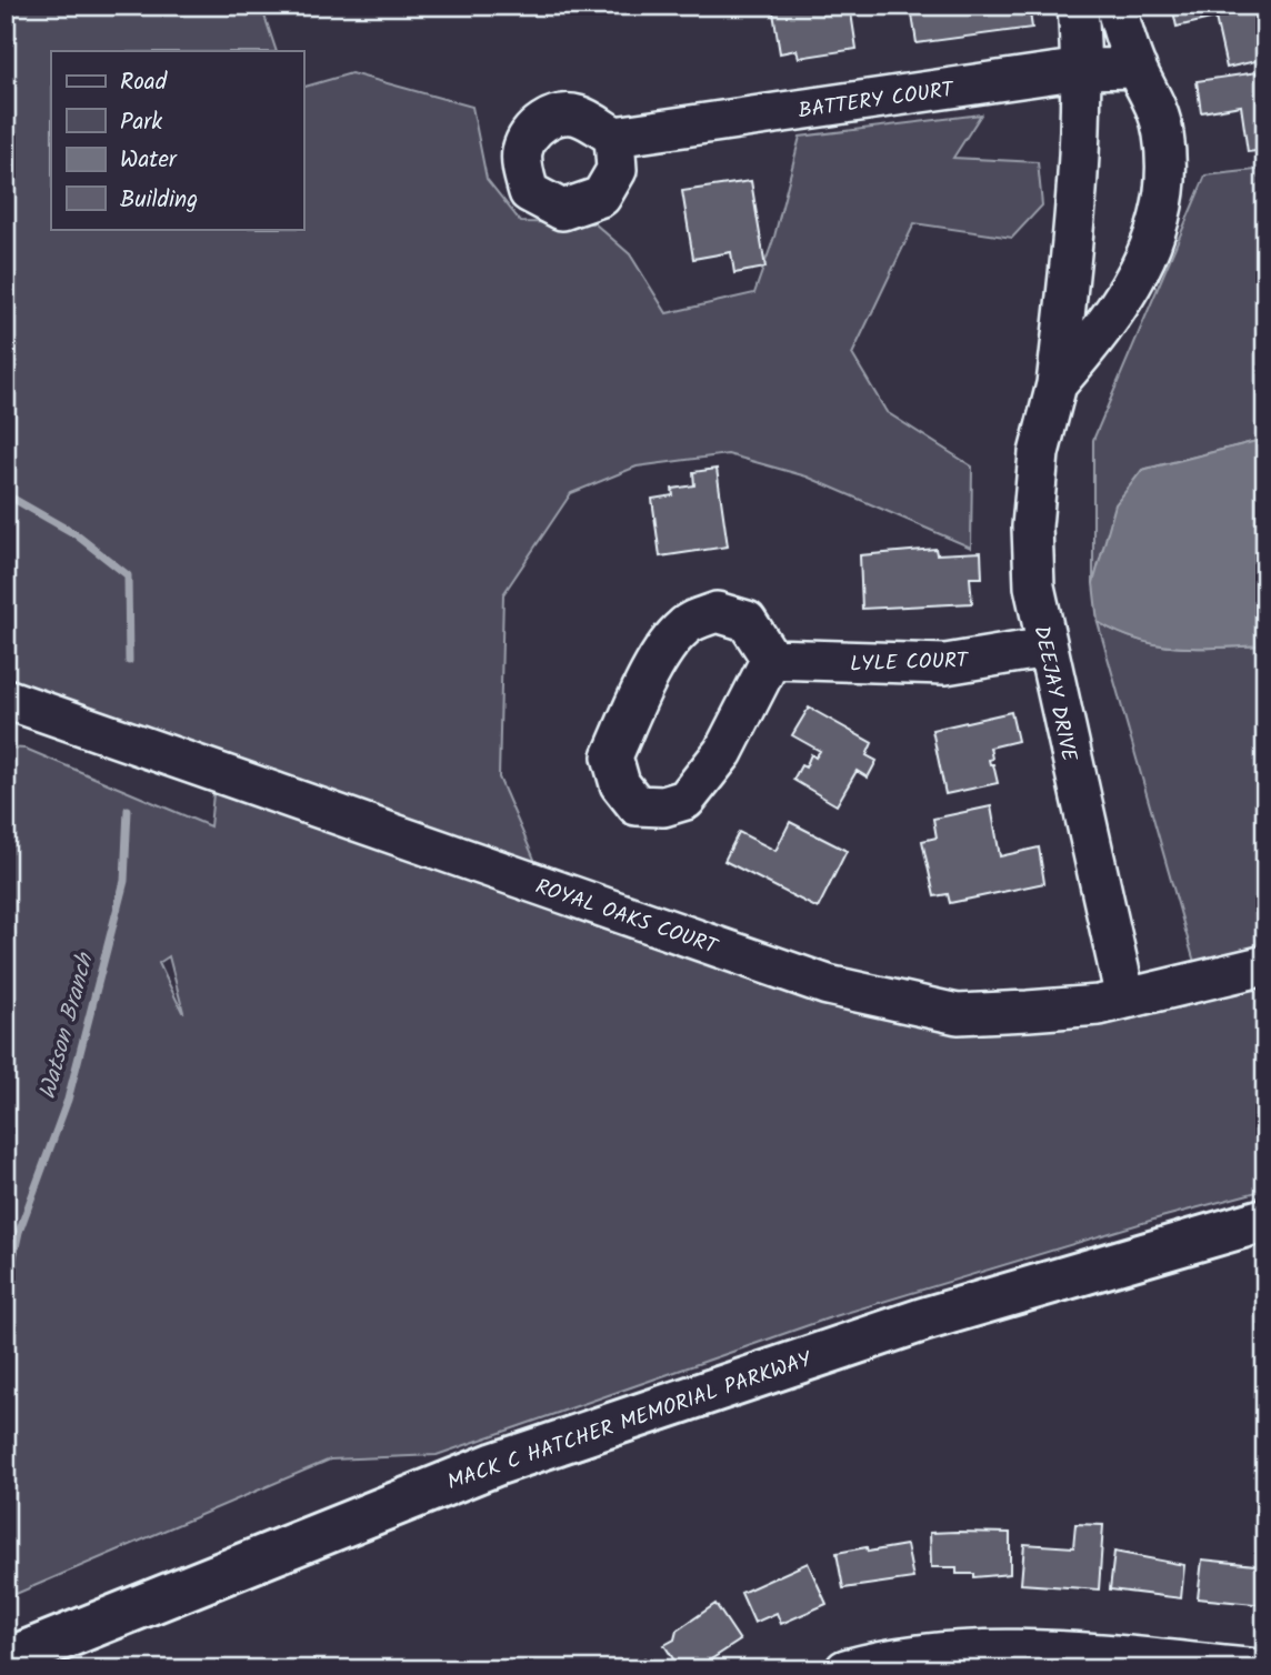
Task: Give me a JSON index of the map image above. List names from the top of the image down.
{
  "streets": {
    "main road": ["MACK C HATCHER MEMORIAL PARKWAY"],
    "street": [
      "BATTERY COURT",
      "LYLE COURT",
      "DEEJAY DRIVE",
      "ROYAL OAKS COURT"
    ]
  },
  "crossings": [
    ["BATTERY COURT", "DEEJAY DRIVE"],
    ["LYLE COURT", "DEEJAY DRIVE"],
    ["DEEJAY DRIVE", "ROYAL OAKS COURT"]
  ],
  "water": ["Watson Branch"],
  "legend": [
    "Road",
    "Park",
    "Water",
    "Building"
  ]
}
